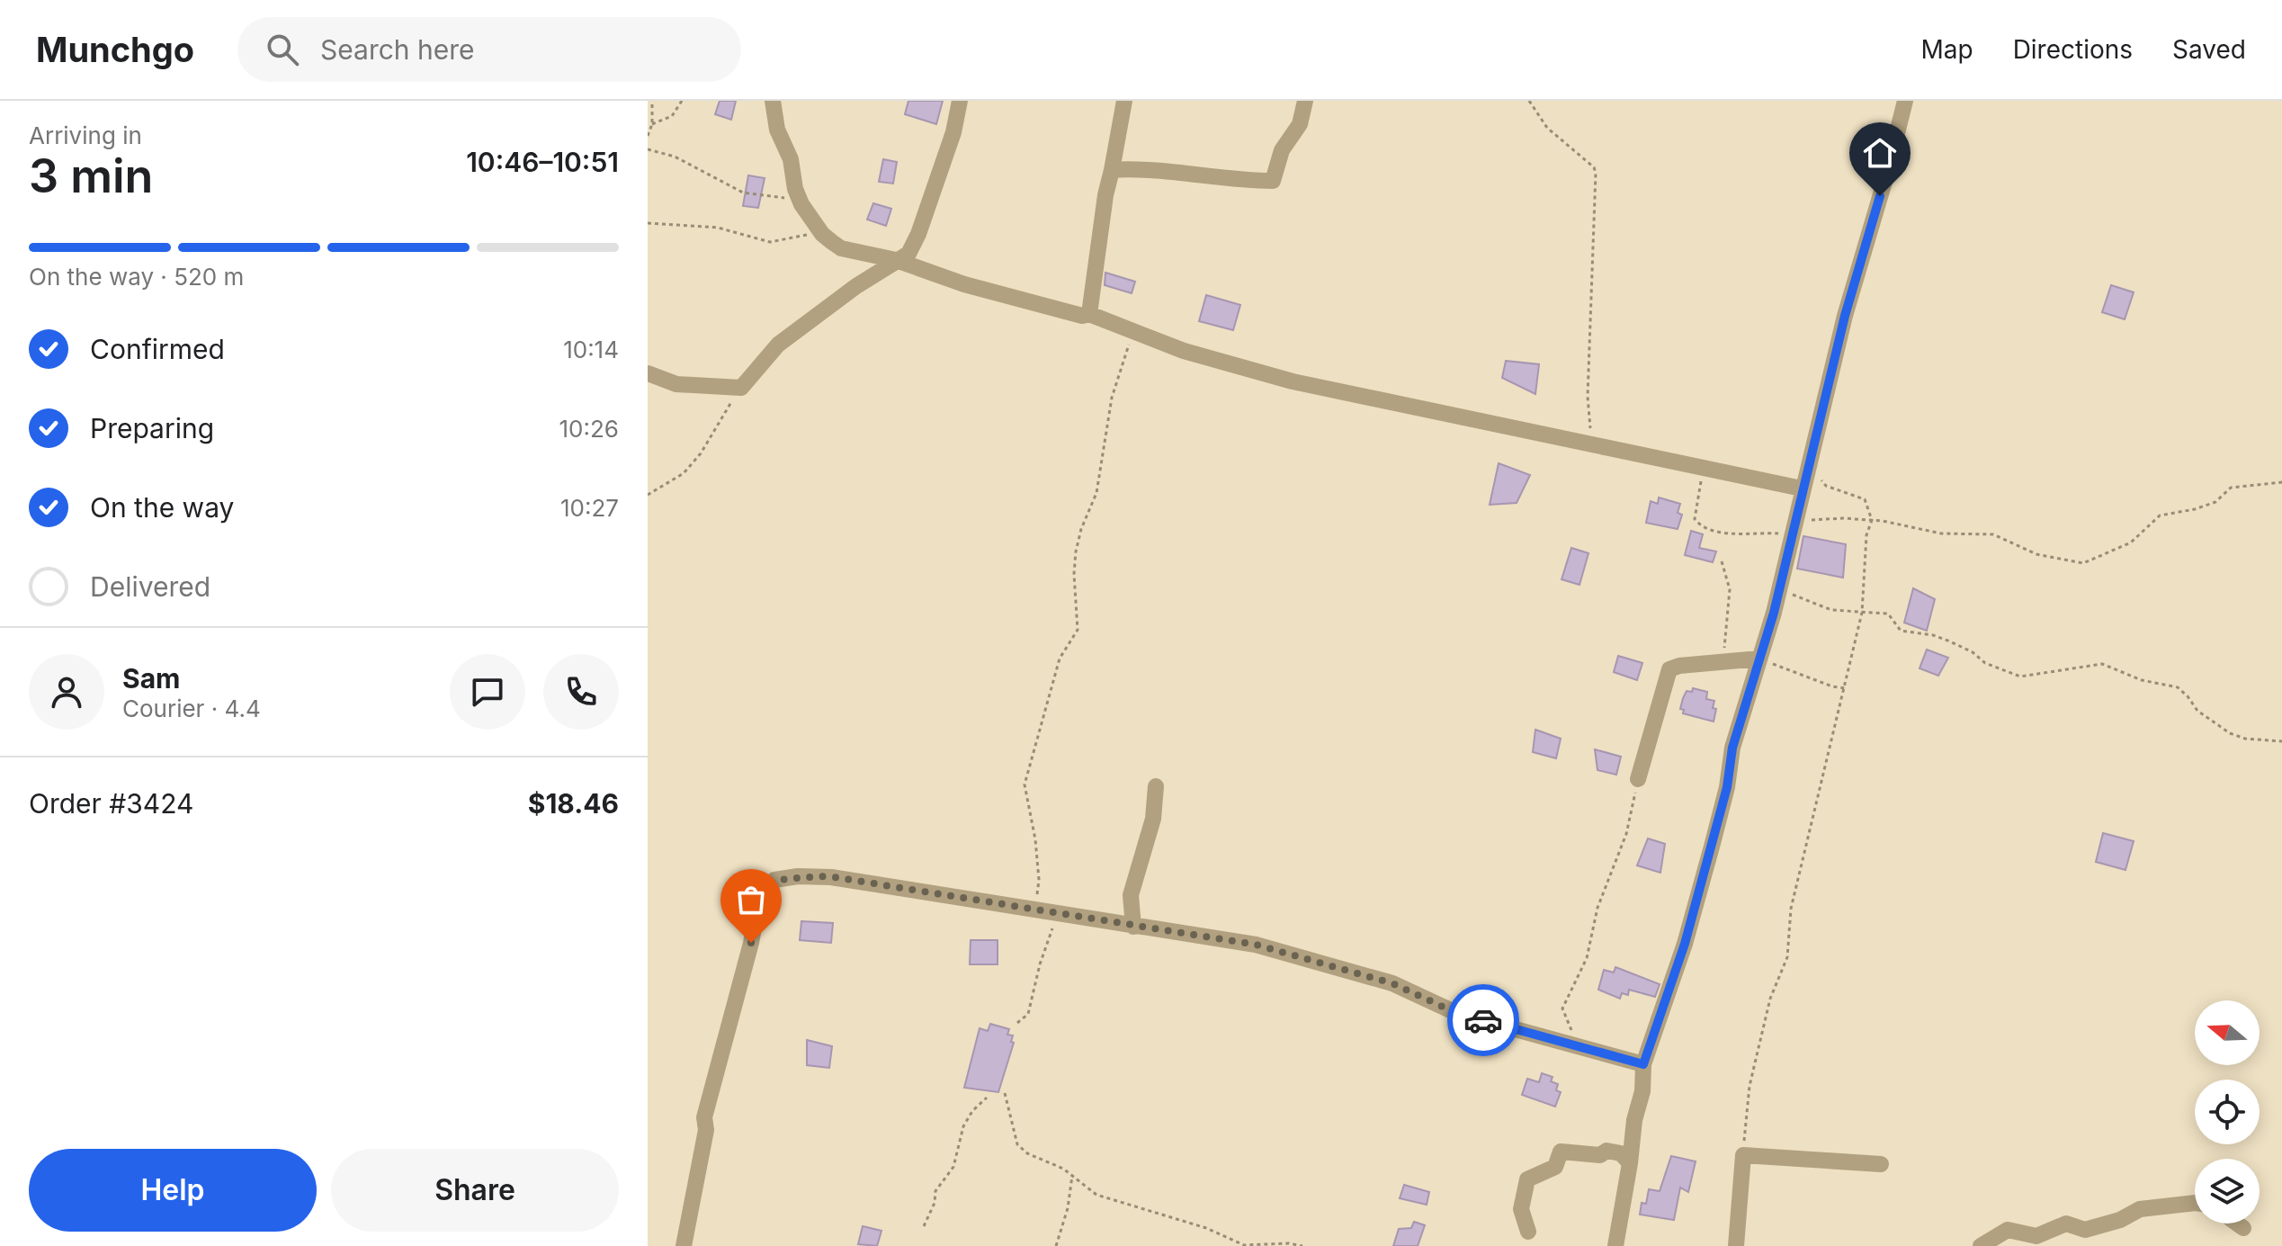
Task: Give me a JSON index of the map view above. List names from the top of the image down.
{
  "north": "left",
  "page": {
    "header": "Munchgo",
    "search": "Search here",
    "nav": ["Map", "Directions", "Saved"],
    "heading": ["3 min", "Arriving in", "10:46–10:51"],
    "panel": [
      "Sam",
      "Courier · 4.4",
      "Order #3424",
      "$18.46"
    ],
    "bar": "On the way · 520 m",
    "list": [
      ["Confirmed", "10:14"],
      ["Preparing", "10:26"],
      ["On the way", "10:27"],
      "Delivered"
    ],
    "buttons": ["Help", "Share"]
  }
}
